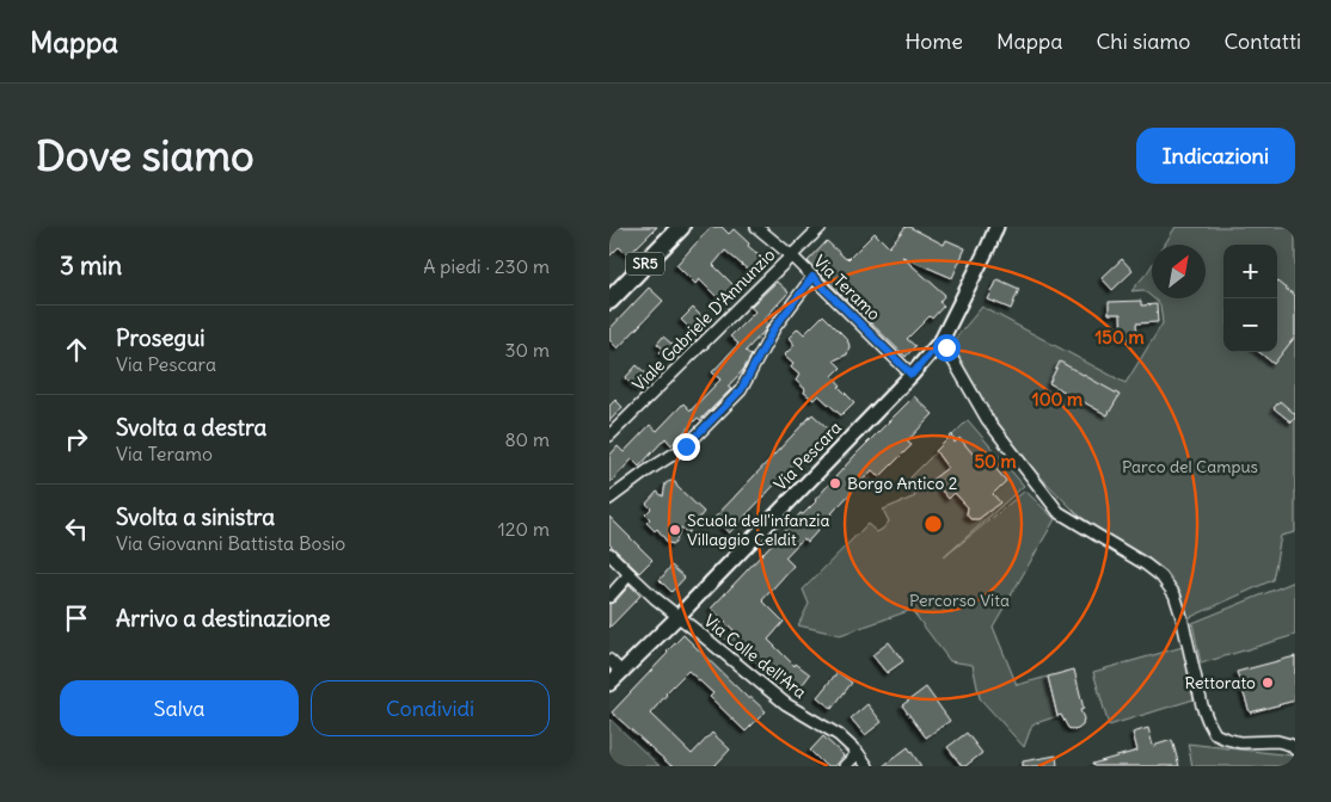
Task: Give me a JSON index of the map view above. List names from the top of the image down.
{
  "streets": {
    "main road": ["SR5"],
    "street": [
      "Via Teramo",
      "Viale Gabriele D'Annunzio",
      "Via Pescara",
      "Via Colle dell'Ara"
    ]
  },
  "crossings": [
    ["Via Teramo", "Viale Gabriele D'Annunzio"],
    ["Via Teramo", "Via Pescara"],
    ["Via Pescara", "Via Colle dell'Ara"]
  ],
  "parks": ["Parco del Campus", "Percorso Vita"],
  "places": ["Borgo Antico 2", "Scuola dell'infanzia Villaggio Celdit", "Rettorato"],
  "north": "top right",
  "page": {
    "header": "Mappa",
    "nav": [
      "Home",
      "Mappa",
      "Chi siamo",
      "Contatti"
    ],
    "buttons": [
      "Indicazioni",
      ["Salva", "Condividi"]
    ],
    "title": "Dove siamo",
    "heading": ["3 min", "A piedi · 230 m"],
    "map_buttons": ["+", "−"],
    "list": [
      ["Prosegui", "Via Pescara", "30 m"],
      ["Svolta a destra", "Via Teramo", "80 m"],
      ["Svolta a sinistra", "Via Giovanni Battista Bosio", "120 m"],
      "Arrivo a destinazione"
    ]
  },
  "rings": ["150 m", "100 m", "50 m"]
}
